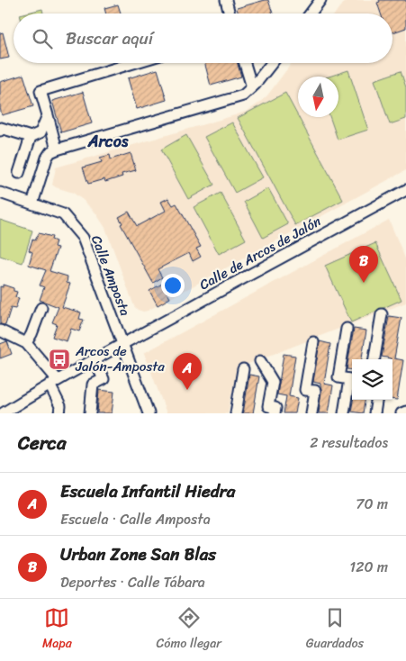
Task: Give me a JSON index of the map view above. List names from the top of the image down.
{
  "streets": {
    "street": ["Calle de Arcos de Jalón", "Calle Amposta"]
  },
  "crossings": [
    ["Calle de Arcos de Jalón", "Calle Amposta"]
  ],
  "districts": ["Arcos"],
  "places": {
    "bus stop": ["Arcos de Jalón-Amposta"]
  },
  "north": "bottom",
  "page": {
    "search": "Buscar aquí",
    "pins": ["B", "A"],
    "heading": ["Cerca", "2 resultados"],
    "list": [
      {
        "mark": "A",
        "name": "Escuela Infantil Hiedra",
        "note": "Escuela · Calle Amposta",
        "value": "70 m"
      },
      {
        "mark": "B",
        "name": "Urban Zone San Blas",
        "note": "Deportes · Calle Tábara",
        "value": "120 m"
      }
    ],
    "nav": ["Mapa", "Cómo llegar", "Guardados"]
  }
}
